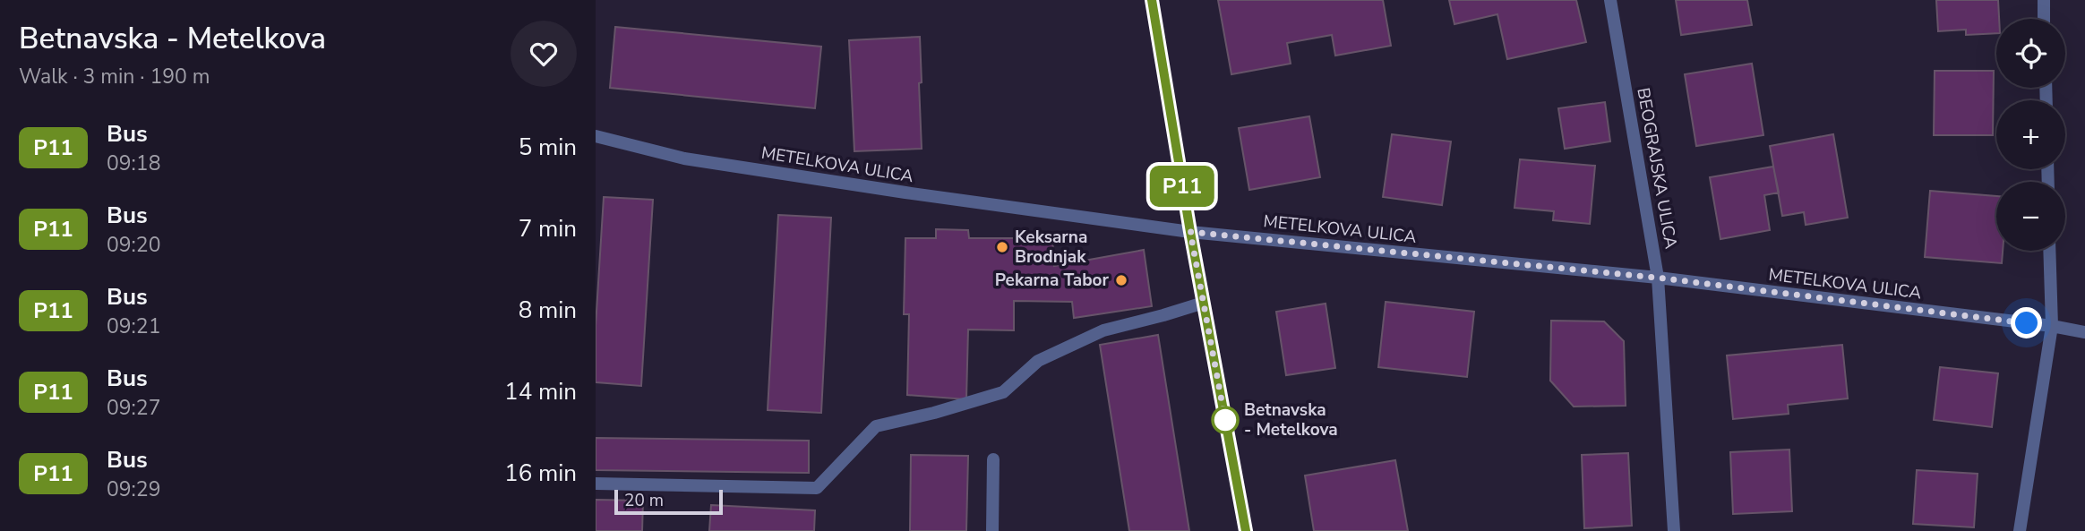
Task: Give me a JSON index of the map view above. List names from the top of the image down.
{
  "streets": {
    "street": ["METELKOVA ULICA", "BEOGRAJSKA ULICA"]
  },
  "crossings": [
    ["METELKOVA ULICA", "BEOGRAJSKA ULICA"]
  ],
  "places": ["Keksarna Brodnjak", "Pekarna Tabor", "Betnavska - Metelkova"],
  "lines": ["bus line P11"],
  "scale_bar": "20 m",
  "page": {
    "heading": ["Betnavska - Metelkova", "Walk · 3 min · 190 m"],
    "on_map": "P11",
    "map_buttons": ["+", "−"],
    "list": [
      {
        "mark": "P11",
        "name": "Bus",
        "note": "09:18",
        "value": "5 min"
      },
      {
        "mark": "P11",
        "name": "Bus",
        "note": "09:20",
        "value": "7 min"
      },
      {
        "mark": "P11",
        "name": "Bus",
        "note": "09:21",
        "value": "8 min"
      },
      {
        "mark": "P11",
        "name": "Bus",
        "note": "09:27",
        "value": "14 min"
      },
      {
        "mark": "P11",
        "name": "Bus",
        "note": "09:29",
        "value": "16 min"
      }
    ],
    "scale": "20 m"
  }
}
